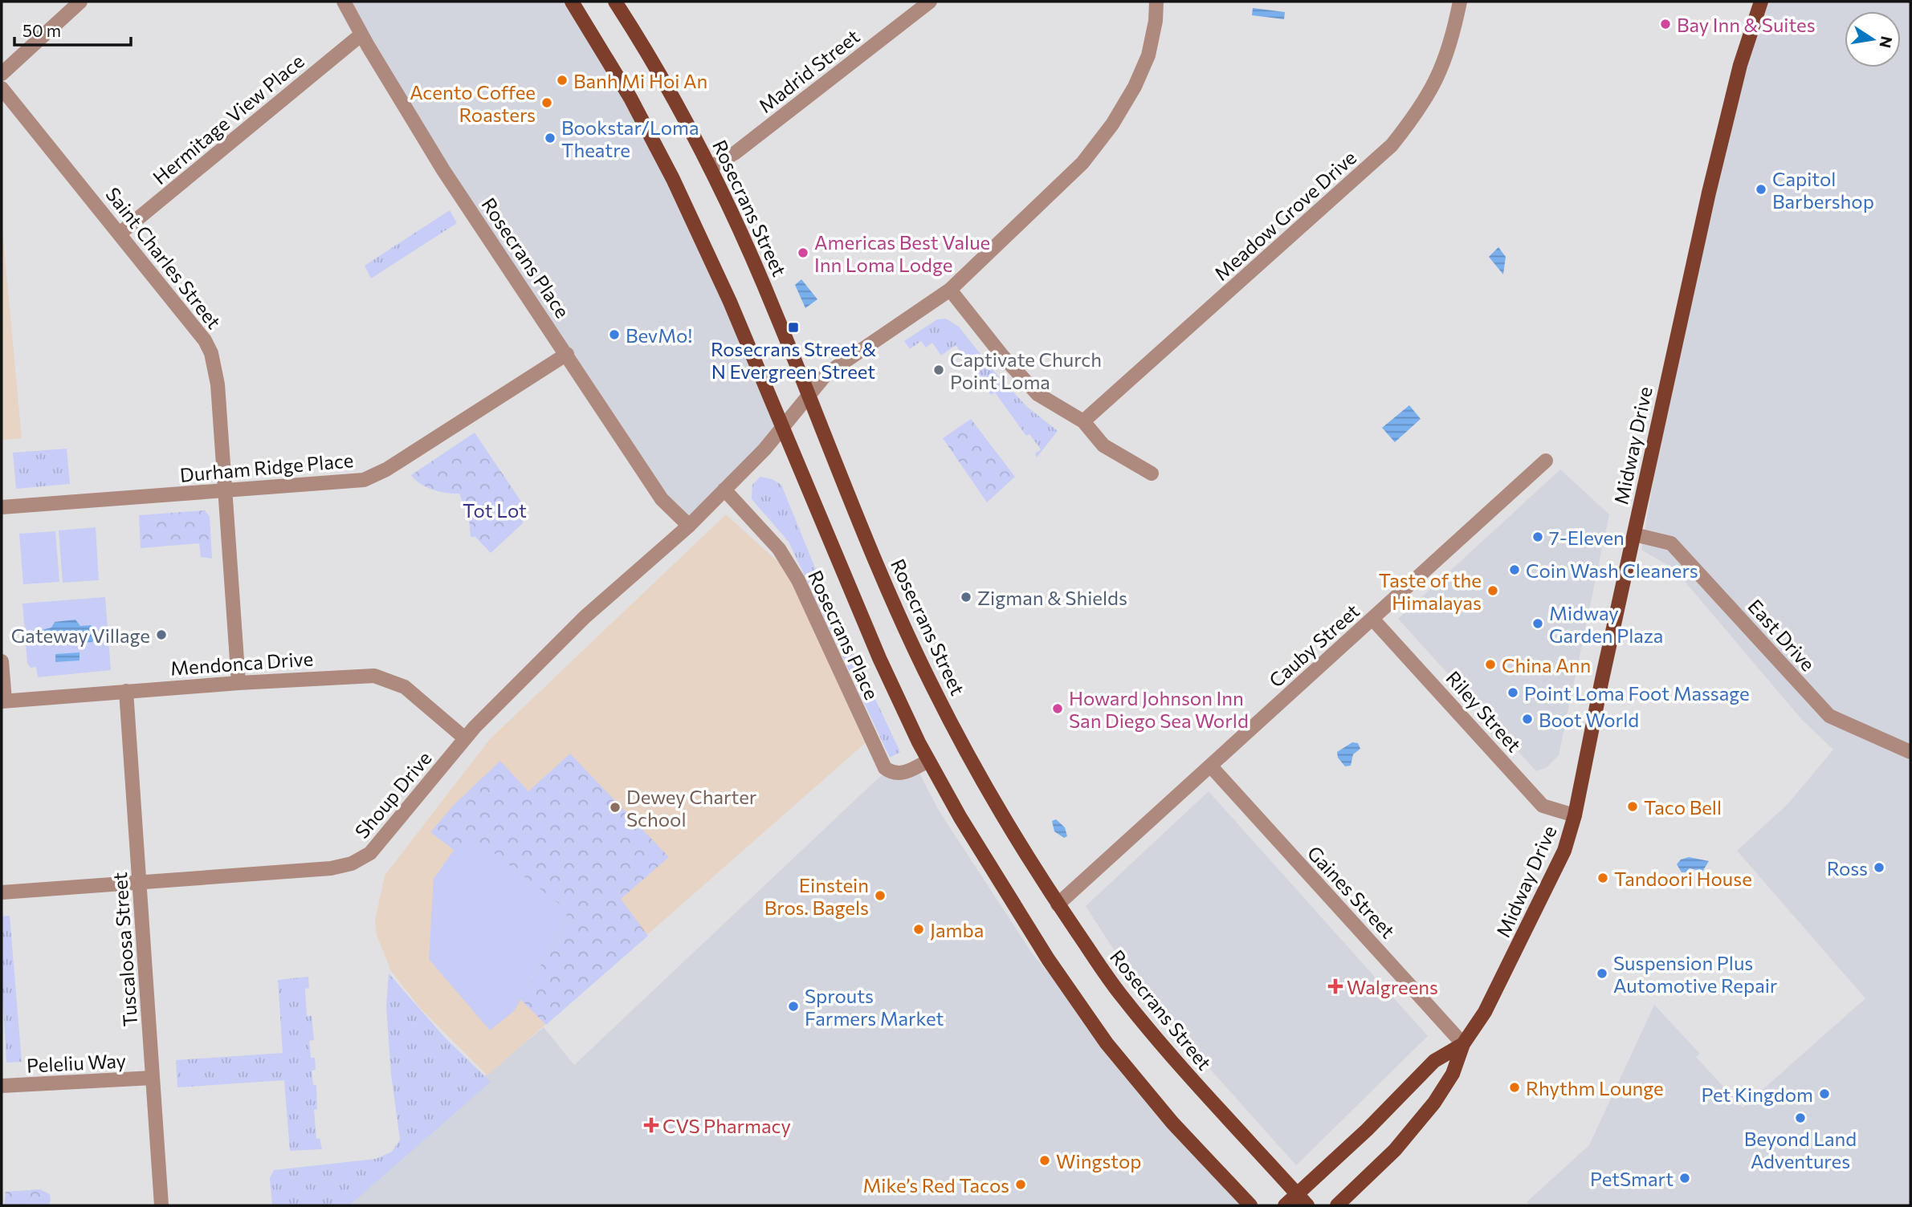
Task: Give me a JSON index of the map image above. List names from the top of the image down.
{
  "streets": {
    "main road": ["Rosecrans Street", "Midway Drive"],
    "street": [
      "Madrid Street",
      "Hermitage View Place",
      "Meadow Grove Drive",
      "Saint Charles Street",
      "Rosecrans Place",
      "Durham Ridge Place",
      "East Drive",
      "Cauby Street",
      "Mendonca Drive",
      "Riley Street",
      "Shoup Drive",
      "Gaines Street",
      "Tuscaloosa Street",
      "Peleliu Way"
    ]
  },
  "crossings": [
    ["Madrid Street", "Rosecrans Street"],
    ["Hermitage View Place", "Saint Charles Street"],
    ["Hermitage View Place", "Rosecrans Place"],
    ["Rosecrans Street", "Midway Drive"],
    ["Rosecrans Street", "Cauby Street"],
    ["Rosecrans Street", "Shoup Drive"],
    ["Saint Charles Street", "Durham Ridge Place"],
    ["Saint Charles Street", "Mendonca Drive"],
    ["Rosecrans Place", "Durham Ridge Place"],
    ["Rosecrans Place", "Shoup Drive"],
    ["Midway Drive", "East Drive"],
    ["Midway Drive", "Riley Street"],
    ["Midway Drive", "Gaines Street"],
    ["Cauby Street", "Riley Street"],
    ["Cauby Street", "Gaines Street"],
    ["Mendonca Drive", "Shoup Drive"],
    ["Mendonca Drive", "Tuscaloosa Street"],
    ["Shoup Drive", "Tuscaloosa Street"],
    ["Tuscaloosa Street", "Peleliu Way"]
  ],
  "parks": ["Tot Lot"],
  "places": {
    "other": [
      "Bay Inn & Suites",
      "Banh Mi Hoi An",
      "Acento Coffee Roasters",
      "Bookstar/Loma Theatre",
      "Capitol Barbershop",
      "Americas Best Value Inn Loma Lodge",
      "BevMo!",
      "Captivate Church Point Loma",
      "7-Eleven",
      "Coin Wash Cleaners",
      "Taste of the Himalayas",
      "Zigman & Shields",
      "Midway Garden Plaza",
      "Gateway Village",
      "China Ann",
      "Point Loma Foot Massage",
      "Howard Johnson Inn San Diego Sea World",
      "Boot World",
      "Taco Bell",
      "Dewey Charter School",
      "Ross",
      "Tandoori House",
      "Einstein Bros. Bagels",
      "Jamba",
      "Suspension Plus Automotive Repair",
      "Sprouts Farmers Market",
      "Rhythm Lounge",
      "Pet Kingdom",
      "Beyond Land Adventures",
      "Wingstop",
      "PetSmart",
      "Mike’s Red Tacos"
    ],
    "transit": ["Rosecrans Street & N Evergreen Street"],
    "health": ["Walgreens", "CVS Pharmacy"]
  },
  "scale_bar": "50 m",
  "north": "right"
}
